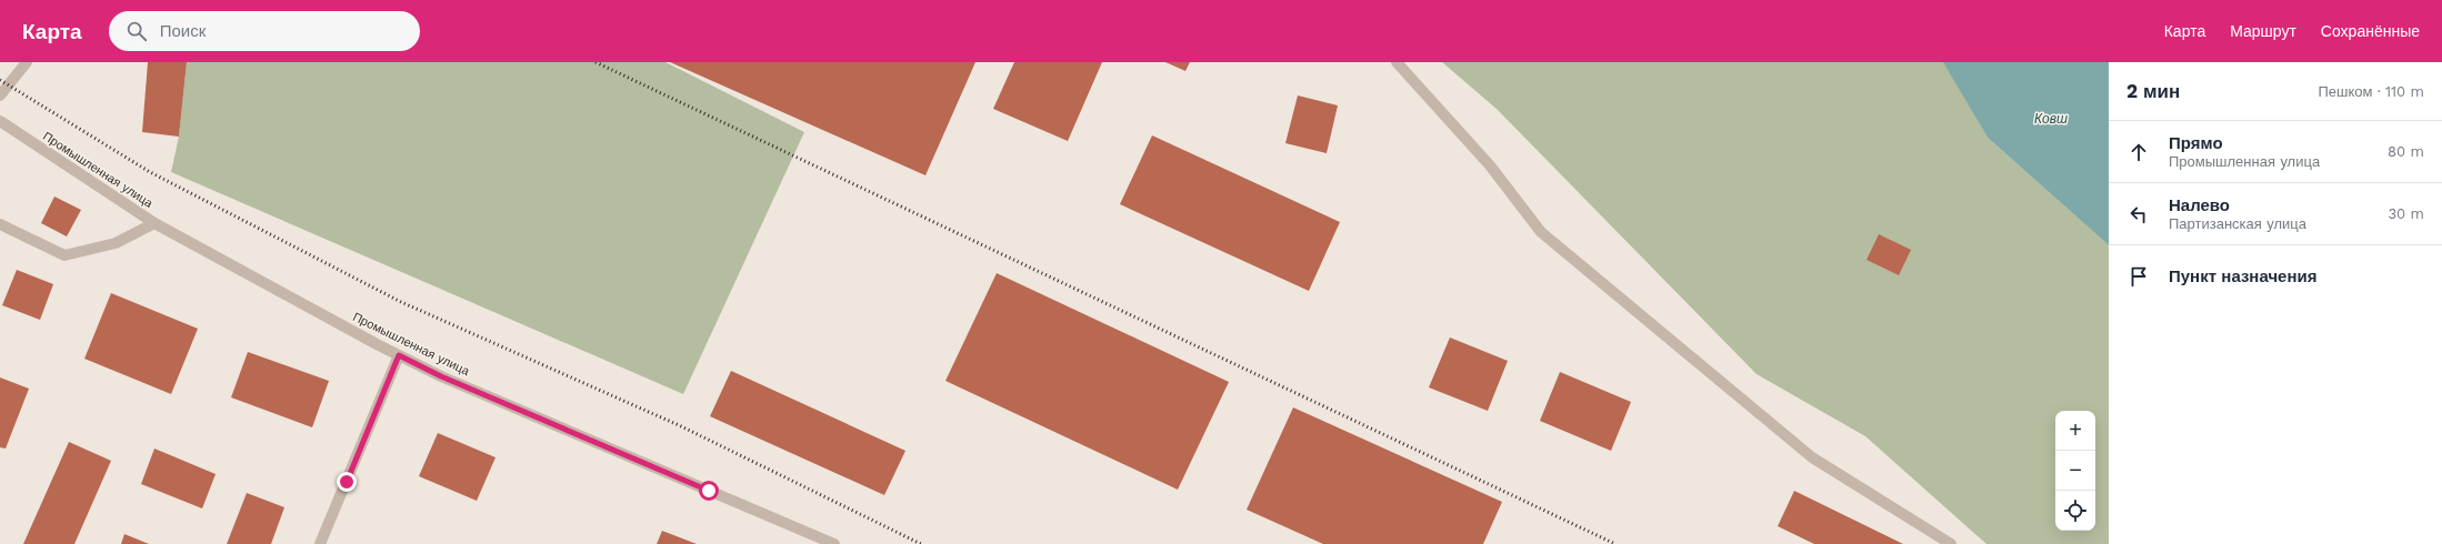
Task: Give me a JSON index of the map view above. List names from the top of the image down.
{
  "streets": {
    "street": ["Промышленная улица"]
  },
  "water": ["Ковш"],
  "page": {
    "header": "Карта",
    "search": "Поиск",
    "nav": ["Карта", "Маршрут", "Сохранённые"],
    "heading": ["2 мин", "Пешком · 110 m"],
    "list": [
      ["Прямо", "Промышленная улица", "80 m"],
      ["Налево", "Партизанская улица", "30 m"],
      "Пункт назначения"
    ],
    "map_buttons": ["+", "−"]
  }
}
